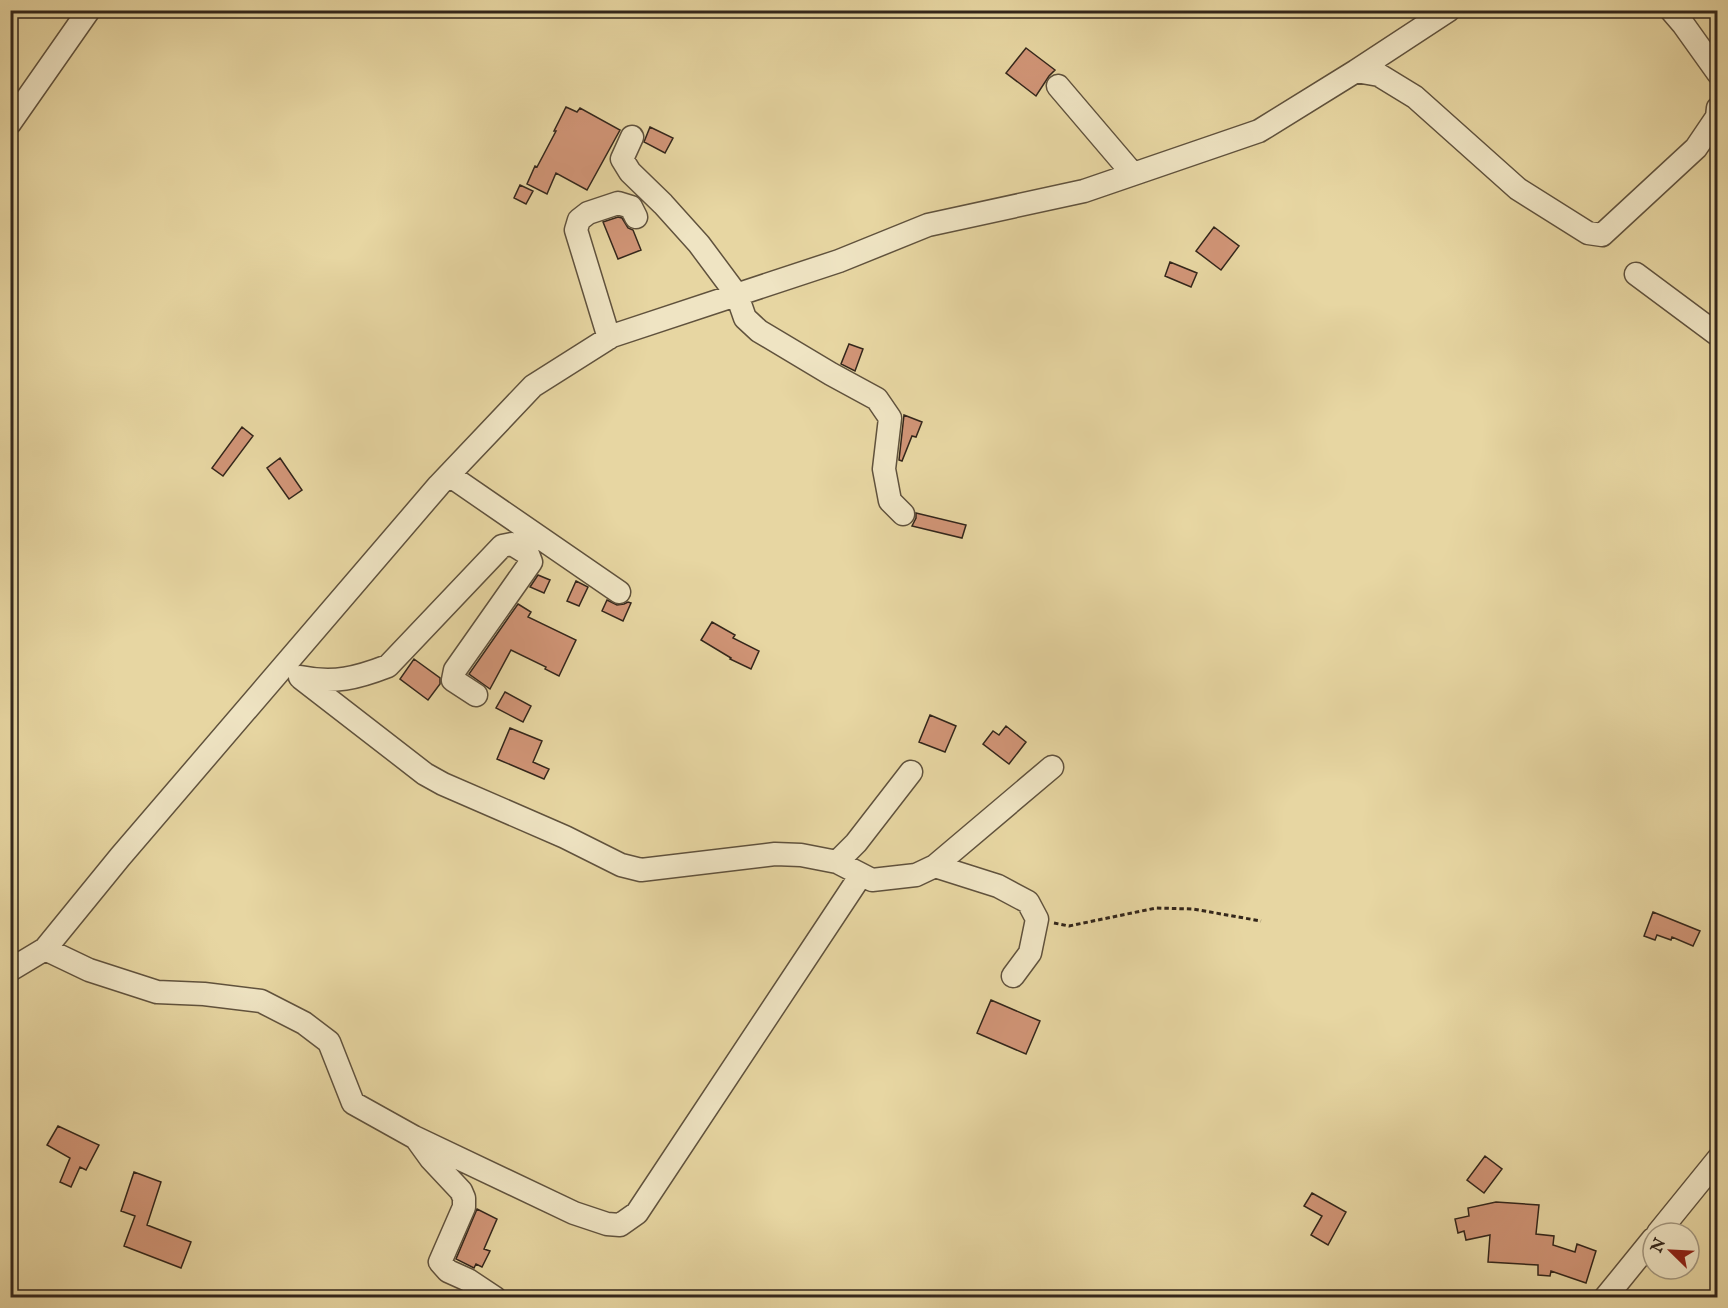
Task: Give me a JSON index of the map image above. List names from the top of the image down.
{
  "north": "top left"
}
